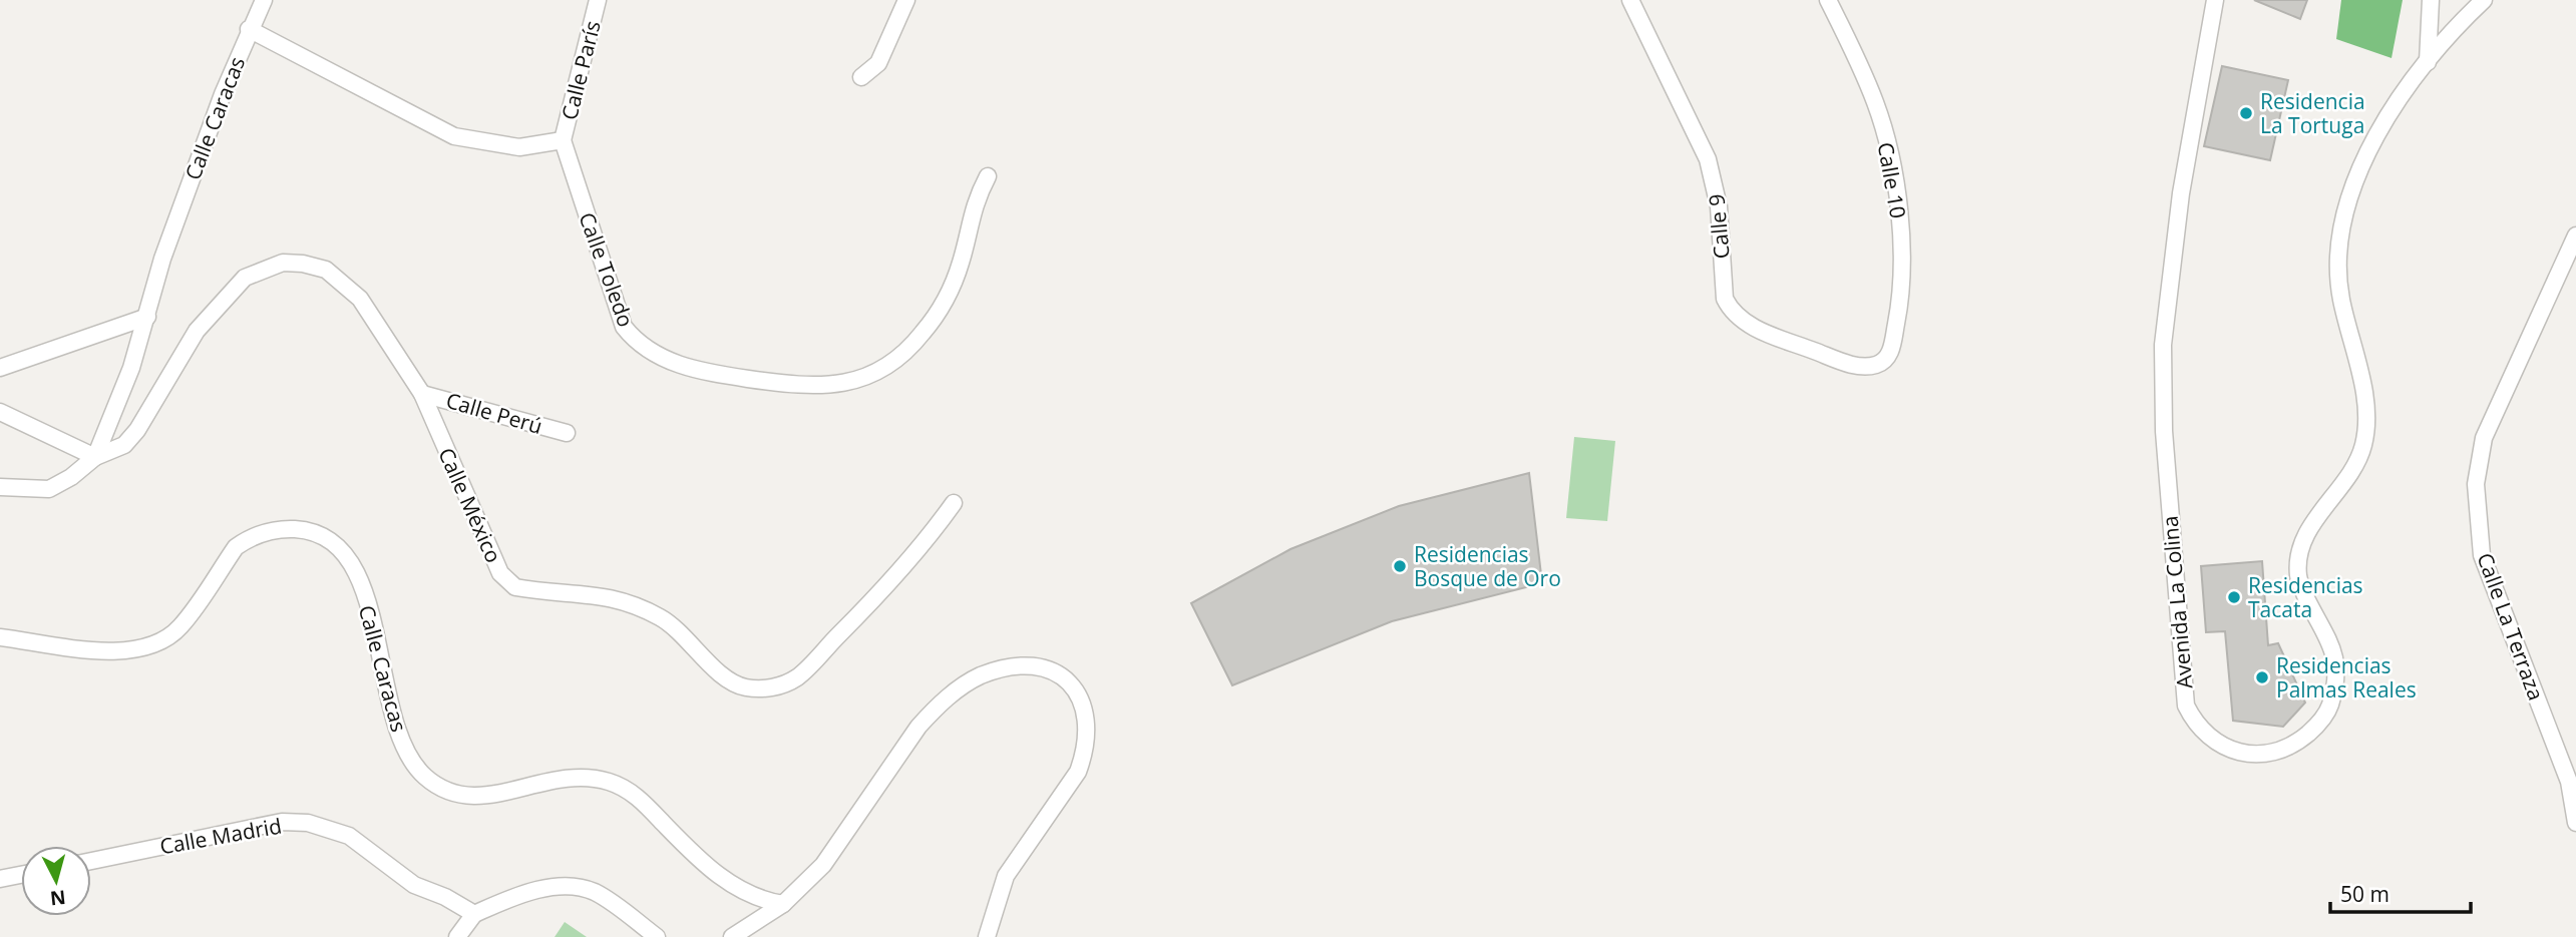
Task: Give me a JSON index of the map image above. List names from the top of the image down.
{
  "streets": {
    "street": [
      "Calle París",
      "Calle Caracas",
      "Calle 10",
      "Calle 9",
      "Calle Toledo",
      "Calle Perú",
      "Calle México",
      "Avenida La Colina",
      "Calle La Terraza",
      "Calle Madrid"
    ]
  },
  "crossings": [
    ["Calle París", "Calle Toledo"],
    ["Calle Caracas", "Calle México"],
    ["Calle 10", "Calle 9"],
    ["Calle Perú", "Calle México"]
  ],
  "places": [
    "Residencia La Tortuga",
    "Residencias Bosque de Oro",
    "Residencias Tacata",
    "Residencias Palmas Reales"
  ],
  "scale_bar": "50 m",
  "north": "bottom"
}
